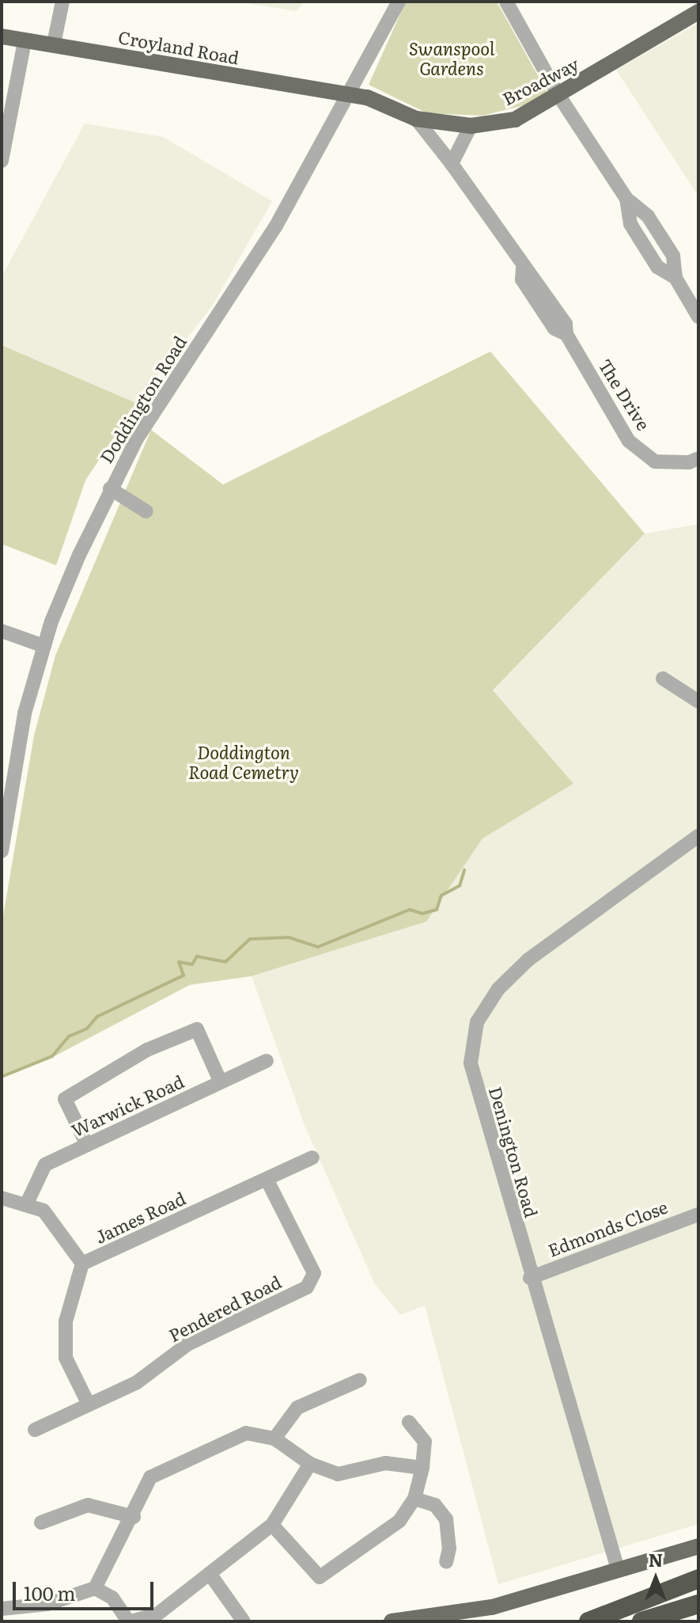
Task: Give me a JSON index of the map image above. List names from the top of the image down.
{
  "streets": {
    "main road": ["Croyland Road", "Broadway"],
    "street": [
      "The Drive",
      "Doddington Road",
      "Warwick Road",
      "Denington Road",
      "James Road",
      "Edmonds Close",
      "Pendered Road"
    ]
  },
  "crossings": [
    ["Croyland Road", "Broadway"],
    ["Croyland Road", "Doddington Road"],
    ["Broadway", "The Drive"],
    ["Broadway", "Doddington Road"],
    ["Warwick Road", "James Road"],
    ["Denington Road", "Edmonds Close"],
    ["James Road", "Pendered Road"]
  ],
  "parks": ["Swanspool Gardens", "Doddington Road Cemetry"],
  "scale_bar": "100 m",
  "north": "top"
}
